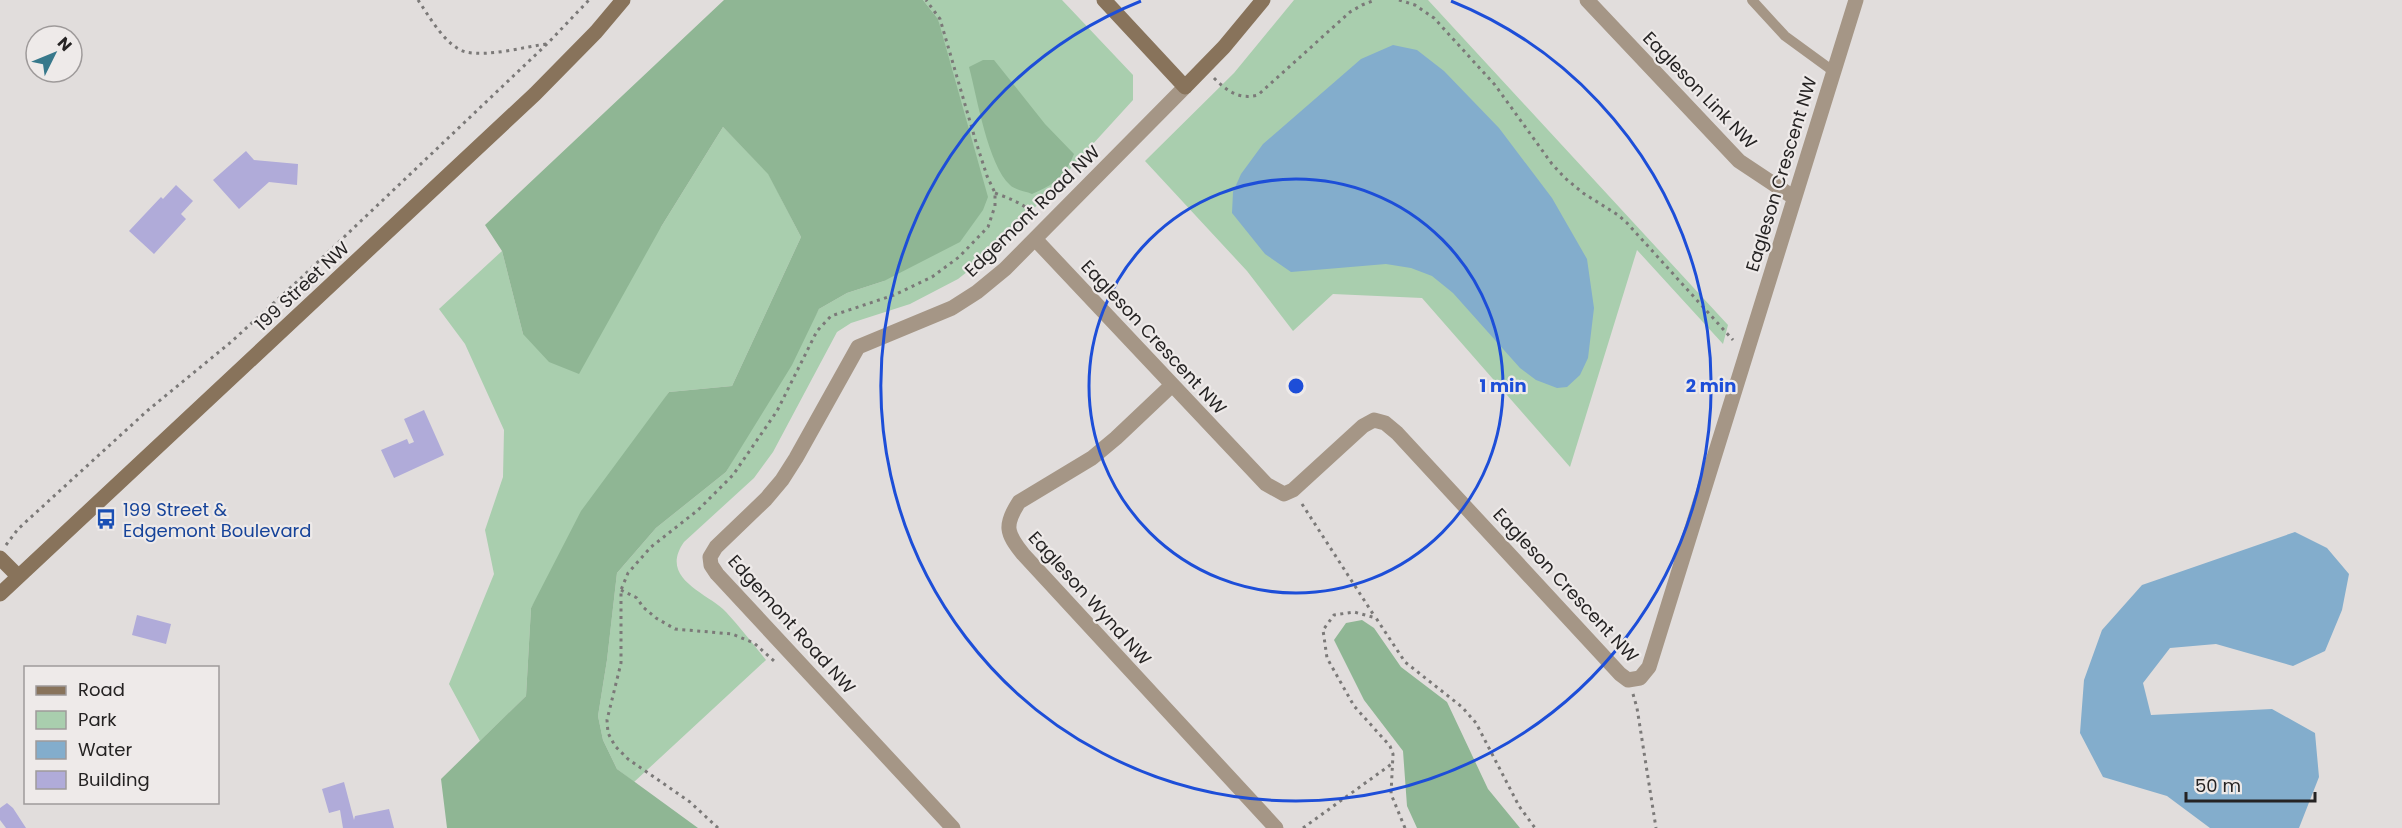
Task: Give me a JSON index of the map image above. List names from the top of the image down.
{
  "streets": {
    "main road": ["Edgemont Road NW", "199 Street NW"],
    "street": ["Eagleson Link NW", "Eagleson Crescent NW", "Eagleson Wynd NW"]
  },
  "crossings": [
    ["Eagleson Link NW", "Eagleson Crescent NW"],
    ["Eagleson Crescent NW", "Edgemont Road NW"],
    ["Eagleson Crescent NW", "Eagleson Wynd NW"]
  ],
  "places": {
    "bus stop": ["199 Street & Edgemont Boulevard"]
  },
  "legend": [
    "Road",
    "Park",
    "Water",
    "Building"
  ],
  "scale_bar": "50 m",
  "north": "top right",
  "rings": ["1 min", "2 min"]
}
